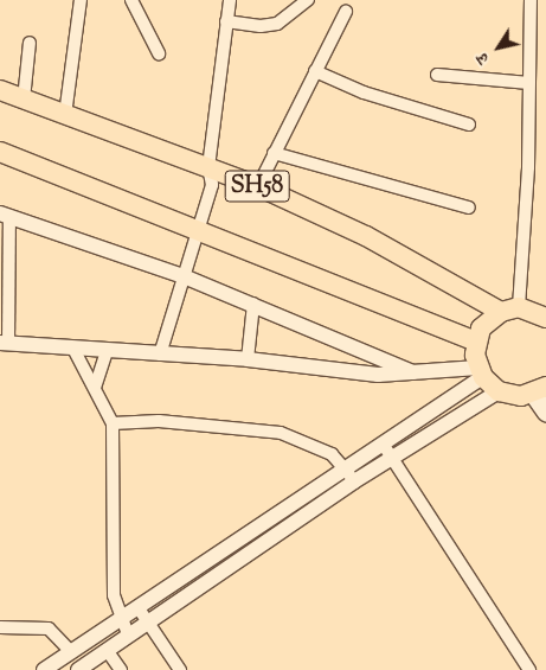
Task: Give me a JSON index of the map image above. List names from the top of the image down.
{
  "streets": {
    "main road": ["SH58"]
  },
  "north": "bottom left"
}
